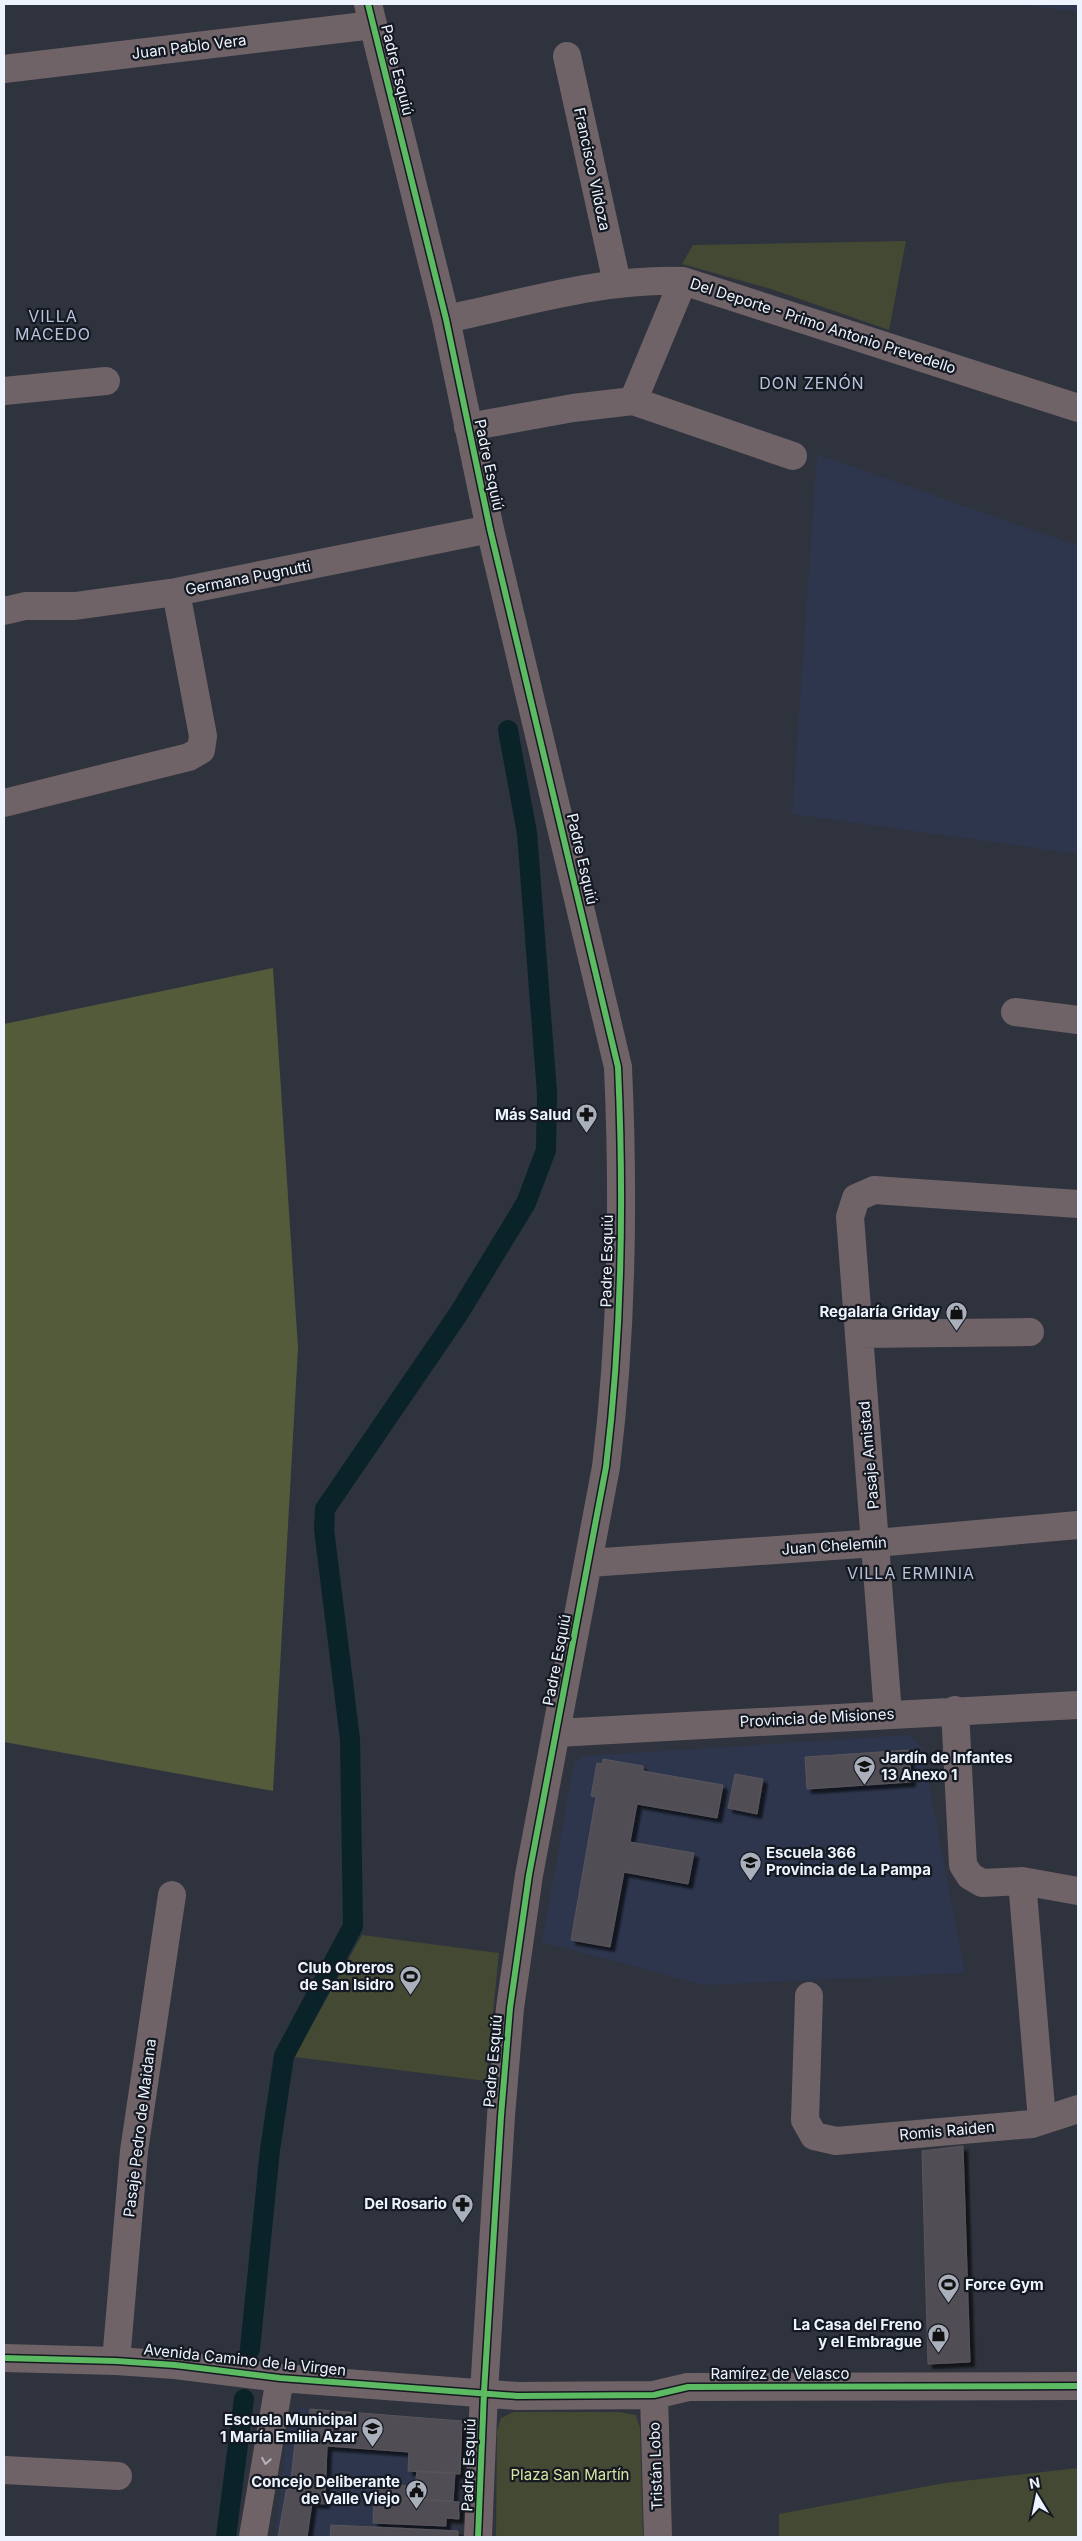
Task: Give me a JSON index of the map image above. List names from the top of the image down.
{
  "streets": {
    "street": [
      "Juan Pablo Vera",
      "Padre Esquiú",
      "Francisco Vildoza",
      "Del Deporte - Primo Antonio Prevedello",
      "Germana Pugnutti",
      "Pasaje Amistad",
      "Juan Chelemín",
      "Provincia de Misiones",
      "Pasaje Pedro de Maidana",
      "Romis Raiden",
      "Avenida Camino de la Virgen",
      "Ramírez de Velasco",
      "Tristán Lobo"
    ]
  },
  "crossings": [
    ["Juan Pablo Vera", "Padre Esquiú"],
    ["Padre Esquiú", "Del Deporte - Primo Antonio Prevedello"],
    ["Padre Esquiú", "Germana Pugnutti"],
    ["Padre Esquiú", "Juan Chelemín"],
    ["Padre Esquiú", "Provincia de Misiones"],
    ["Padre Esquiú", "Avenida Camino de la Virgen"],
    ["Padre Esquiú", "Ramírez de Velasco"],
    ["Francisco Vildoza", "Del Deporte - Primo Antonio Prevedello"],
    ["Pasaje Amistad", "Juan Chelemín"],
    ["Pasaje Amistad", "Provincia de Misiones"],
    ["Pasaje Pedro de Maidana", "Avenida Camino de la Virgen"],
    ["Avenida Camino de la Virgen", "Ramírez de Velasco"],
    ["Ramírez de Velasco", "Tristán Lobo"]
  ],
  "districts": ["VILLA MACEDO", "DON ZENÓN", "VILLA ERMINIA"],
  "parks": ["Plaza San Martín"],
  "places": {
    "pharmacy": ["Más Salud", "Del Rosario"],
    "shop": ["Regalaría Griday", "La Casa del Freno y el Embrague"],
    "school or university": ["Jardín de Infantes 13 Anexo 1", "Escuela 366 Provincia de La Pampa", "Escuela Municipal 1 María Emilia Azar"],
    "sports": ["Club Obreros de San Isidro", "Force Gym"],
    "public building": ["Concejo Deliberante de Valle Viejo"]
  },
  "north": "top"
}
